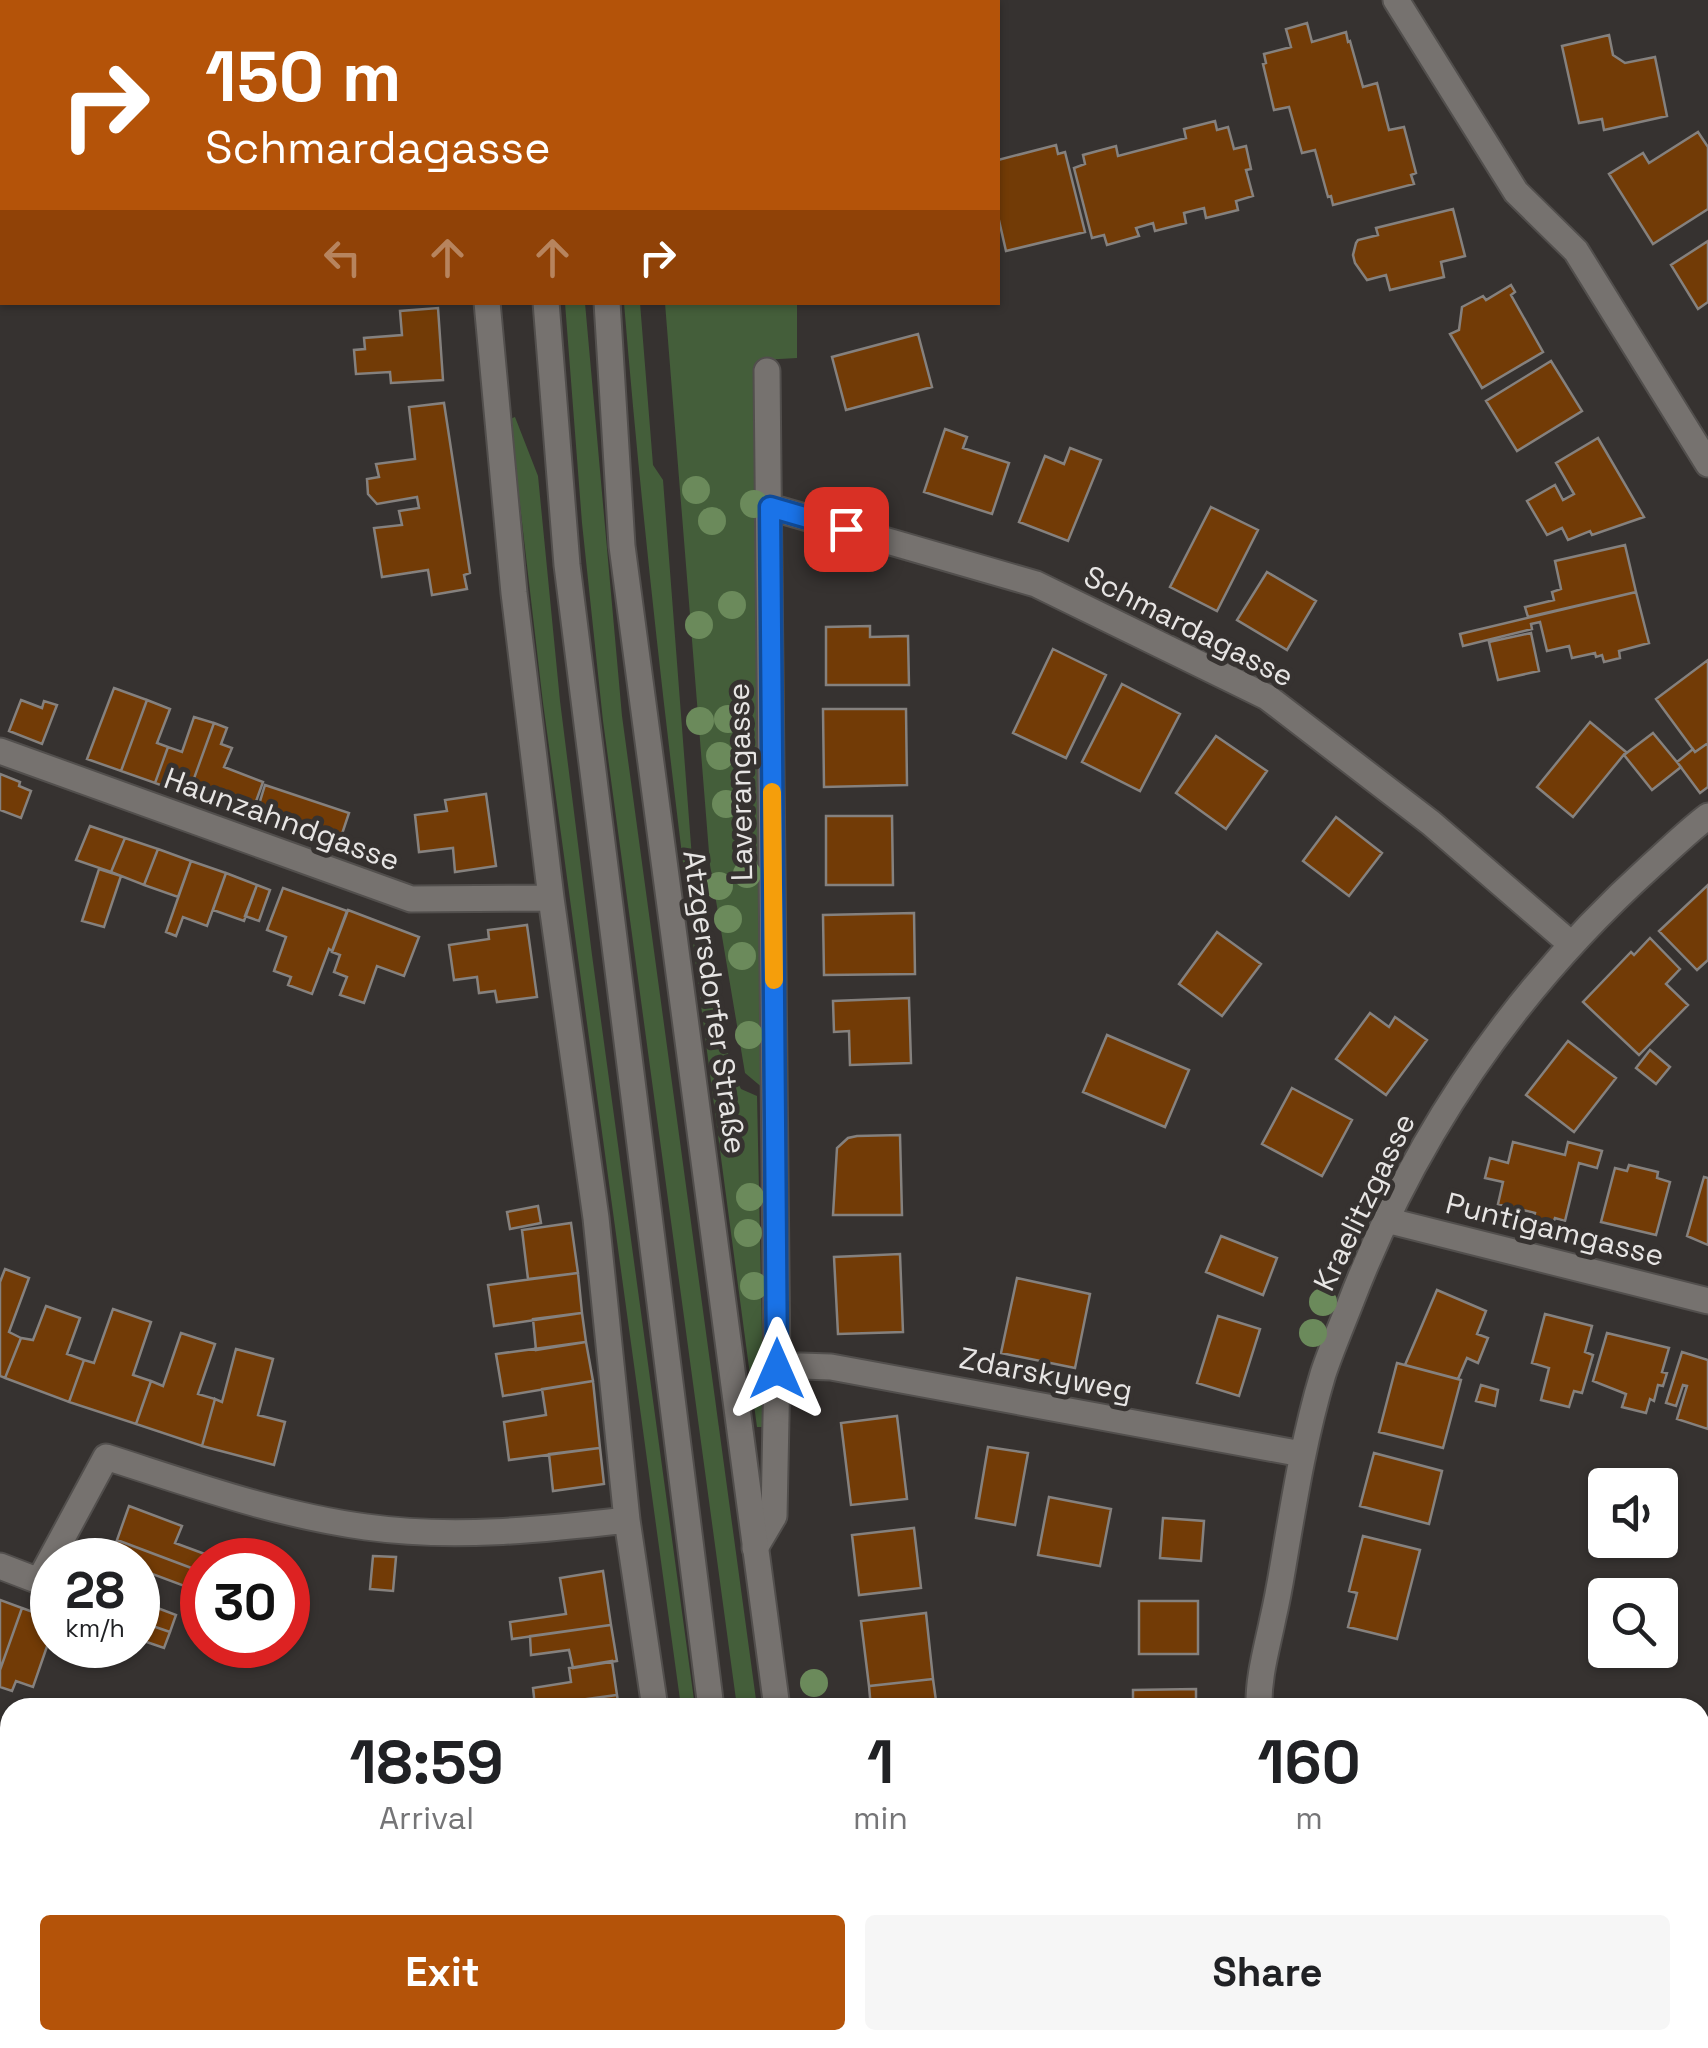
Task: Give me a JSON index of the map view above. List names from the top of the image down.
{
  "streets": {
    "street": [
      "Schmardagasse",
      "Laverangasse",
      "Haunzahndgasse",
      "Atzgersdorfer Straße",
      "Kraelitzgasse",
      "Puntigamgasse",
      "Zdarskyweg"
    ]
  },
  "crossings": [
    ["Schmardagasse", "Laverangasse"],
    ["Schmardagasse", "Kraelitzgasse"],
    ["Laverangasse", "Atzgersdorfer Straße"],
    ["Laverangasse", "Zdarskyweg"],
    ["Kraelitzgasse", "Puntigamgasse"],
    ["Kraelitzgasse", "Zdarskyweg"]
  ],
  "page": {
    "turn": ["150 m", "Schmardagasse"],
    "speed": "28 km/h",
    "limit": "30",
    "eta": [
      "18:59",
      "Arrival",
      "1",
      "min",
      "160",
      "m"
    ],
    "buttons": ["Exit", "Share"]
  }
}
